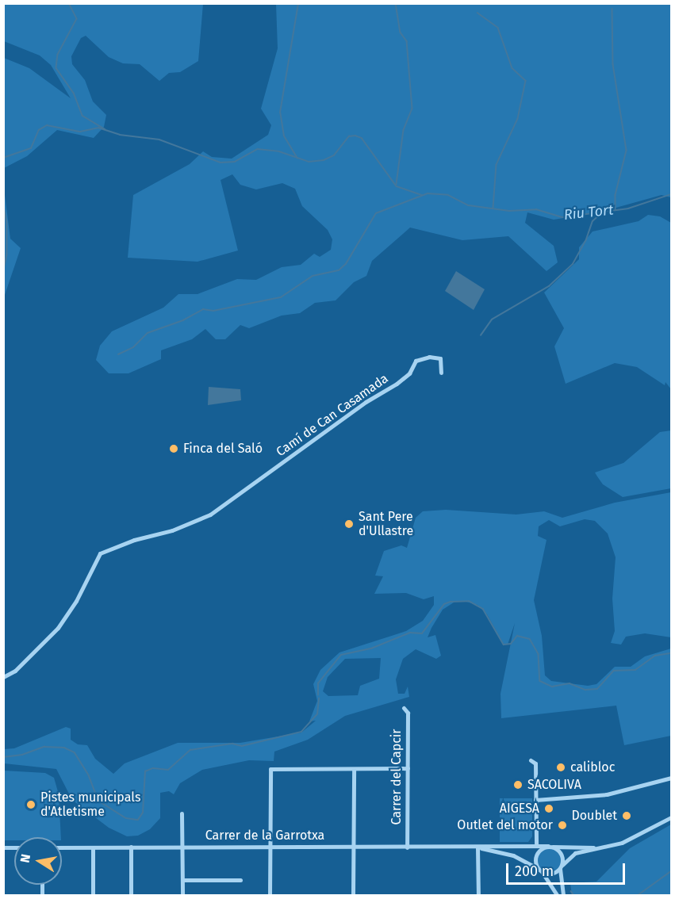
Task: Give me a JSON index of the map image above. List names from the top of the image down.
{
  "streets": {
    "street": ["Camí de Can Casamada", "Carrer del Capcir", "Carrer de la Garrotxa"]
  },
  "crossings": [
    ["Carrer del Capcir", "Carrer de la Garrotxa"]
  ],
  "water": ["Riu Tort"],
  "places": [
    "Finca del Saló",
    "Sant Pere d'Ullastre",
    "calibloc",
    "SACOLIVA",
    "Pistes municipals d'Atletisme",
    "AIGESA",
    "Doublet",
    "Outlet del motor"
  ],
  "scale_bar": "200 m",
  "north": "left"
}
